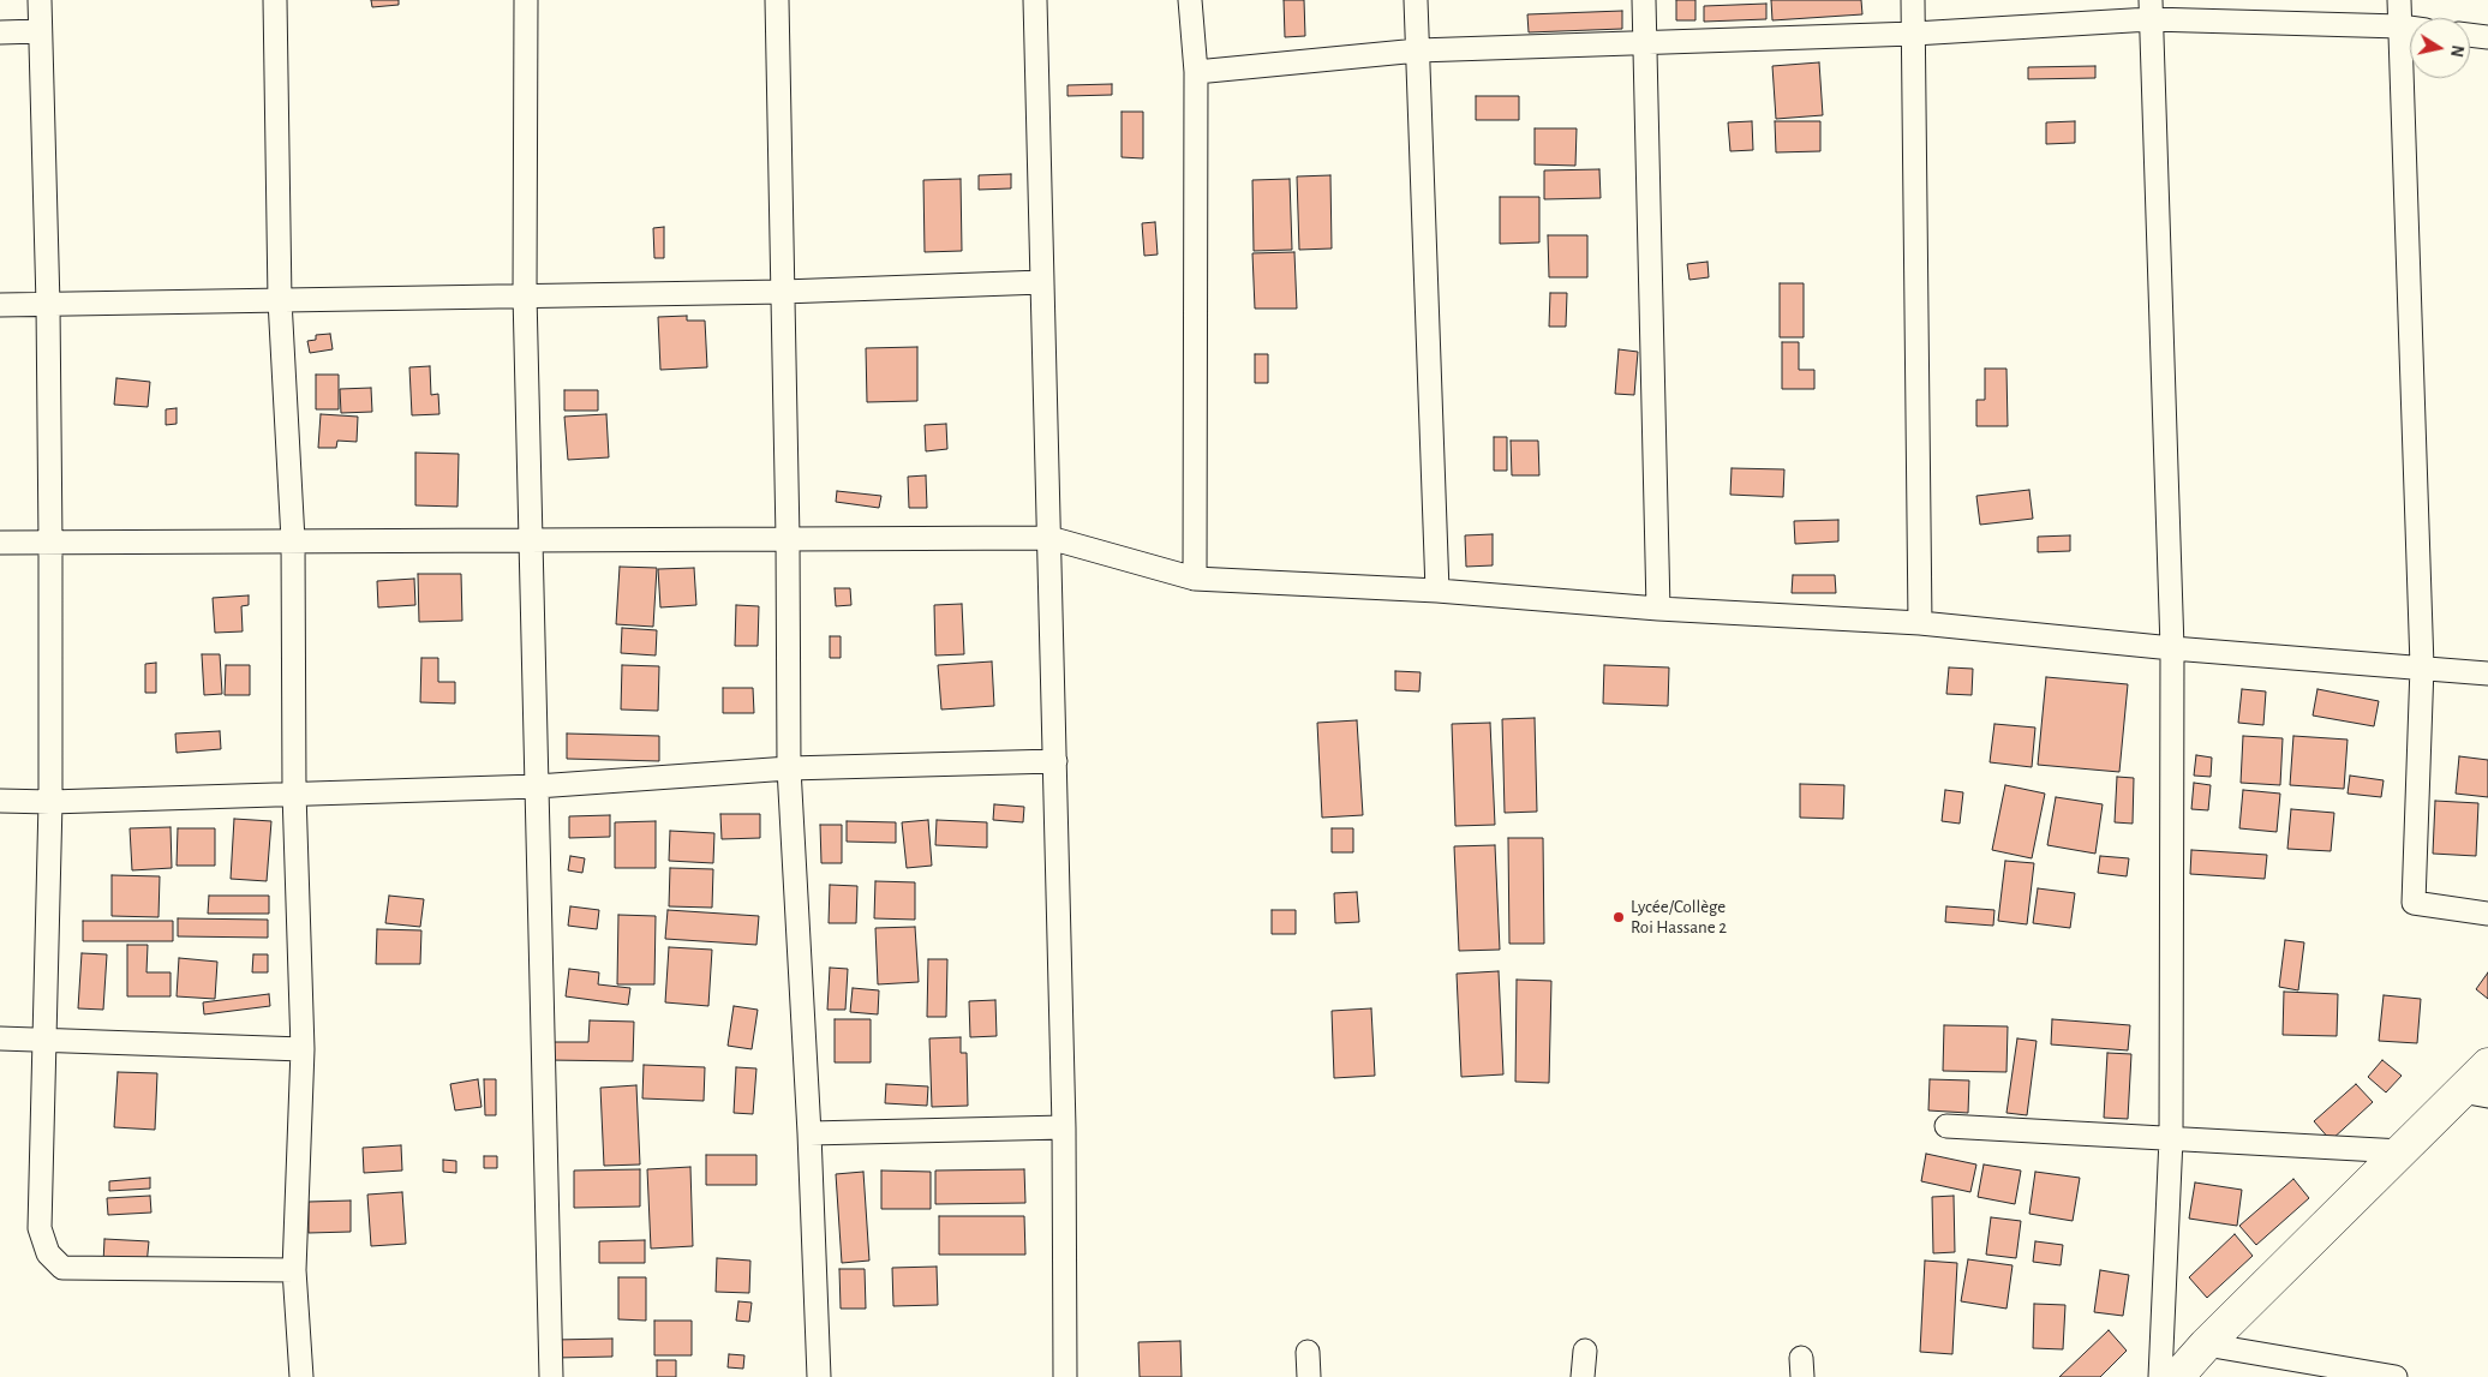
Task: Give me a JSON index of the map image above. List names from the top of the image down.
{
  "places": ["Lycée/Collège Roi Hassane 2"],
  "north": "right"
}
